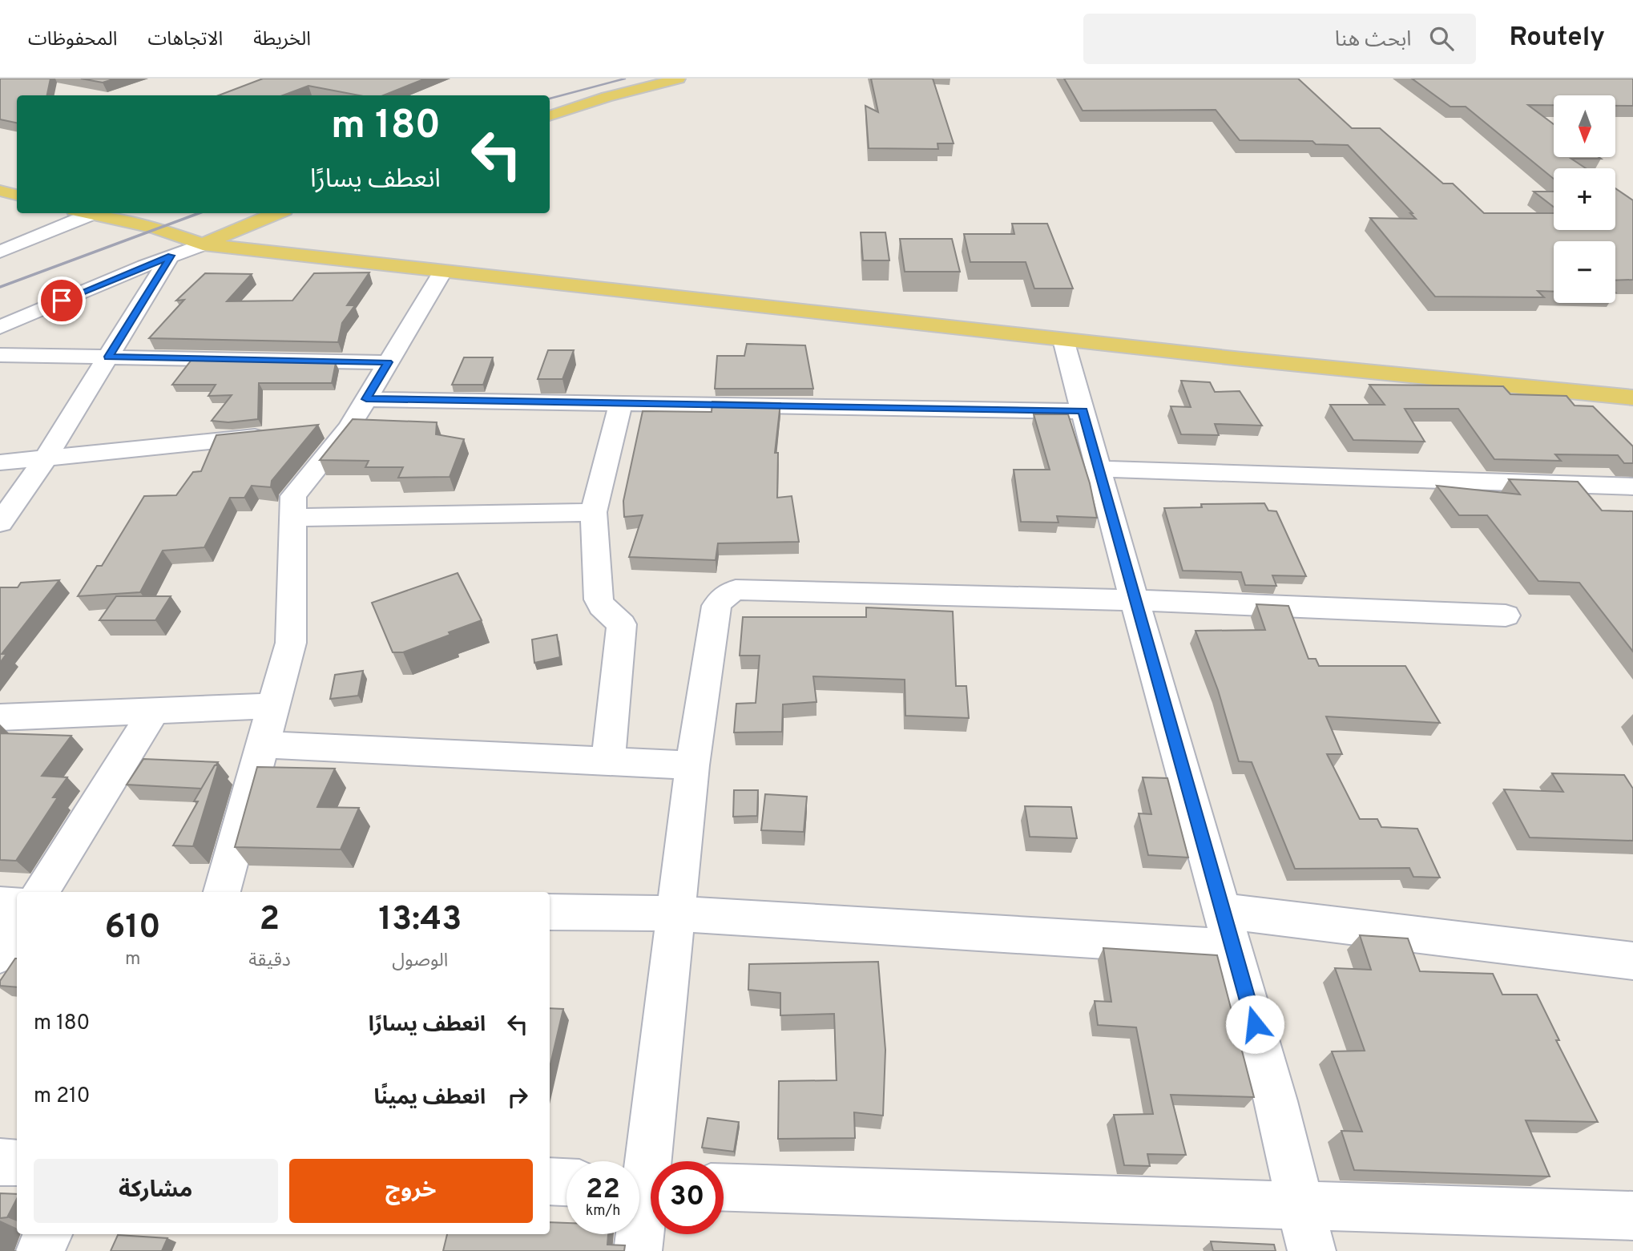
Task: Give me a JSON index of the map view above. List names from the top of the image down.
{
  "north": "bottom",
  "page": {
    "header": "Routely",
    "search": "ابحث هنا",
    "nav": ["الخريطة", "الاتجاهات", "المحفوظات"],
    "map_buttons": ["+", "−"],
    "turn": ["180 m", "انعطف يسارًا"],
    "eta": [
      "13:43",
      "الوصول",
      "2",
      "دقيقة",
      "610",
      "m"
    ],
    "list": [
      {
        "name": "انعطف يسارًا",
        "value": "180 m"
      },
      {
        "name": "انعطف يمينًا",
        "value": "210 m"
      }
    ],
    "buttons": ["خروج", "مشاركة"],
    "speed": "22 km/h",
    "limit": "30"
  }
}
